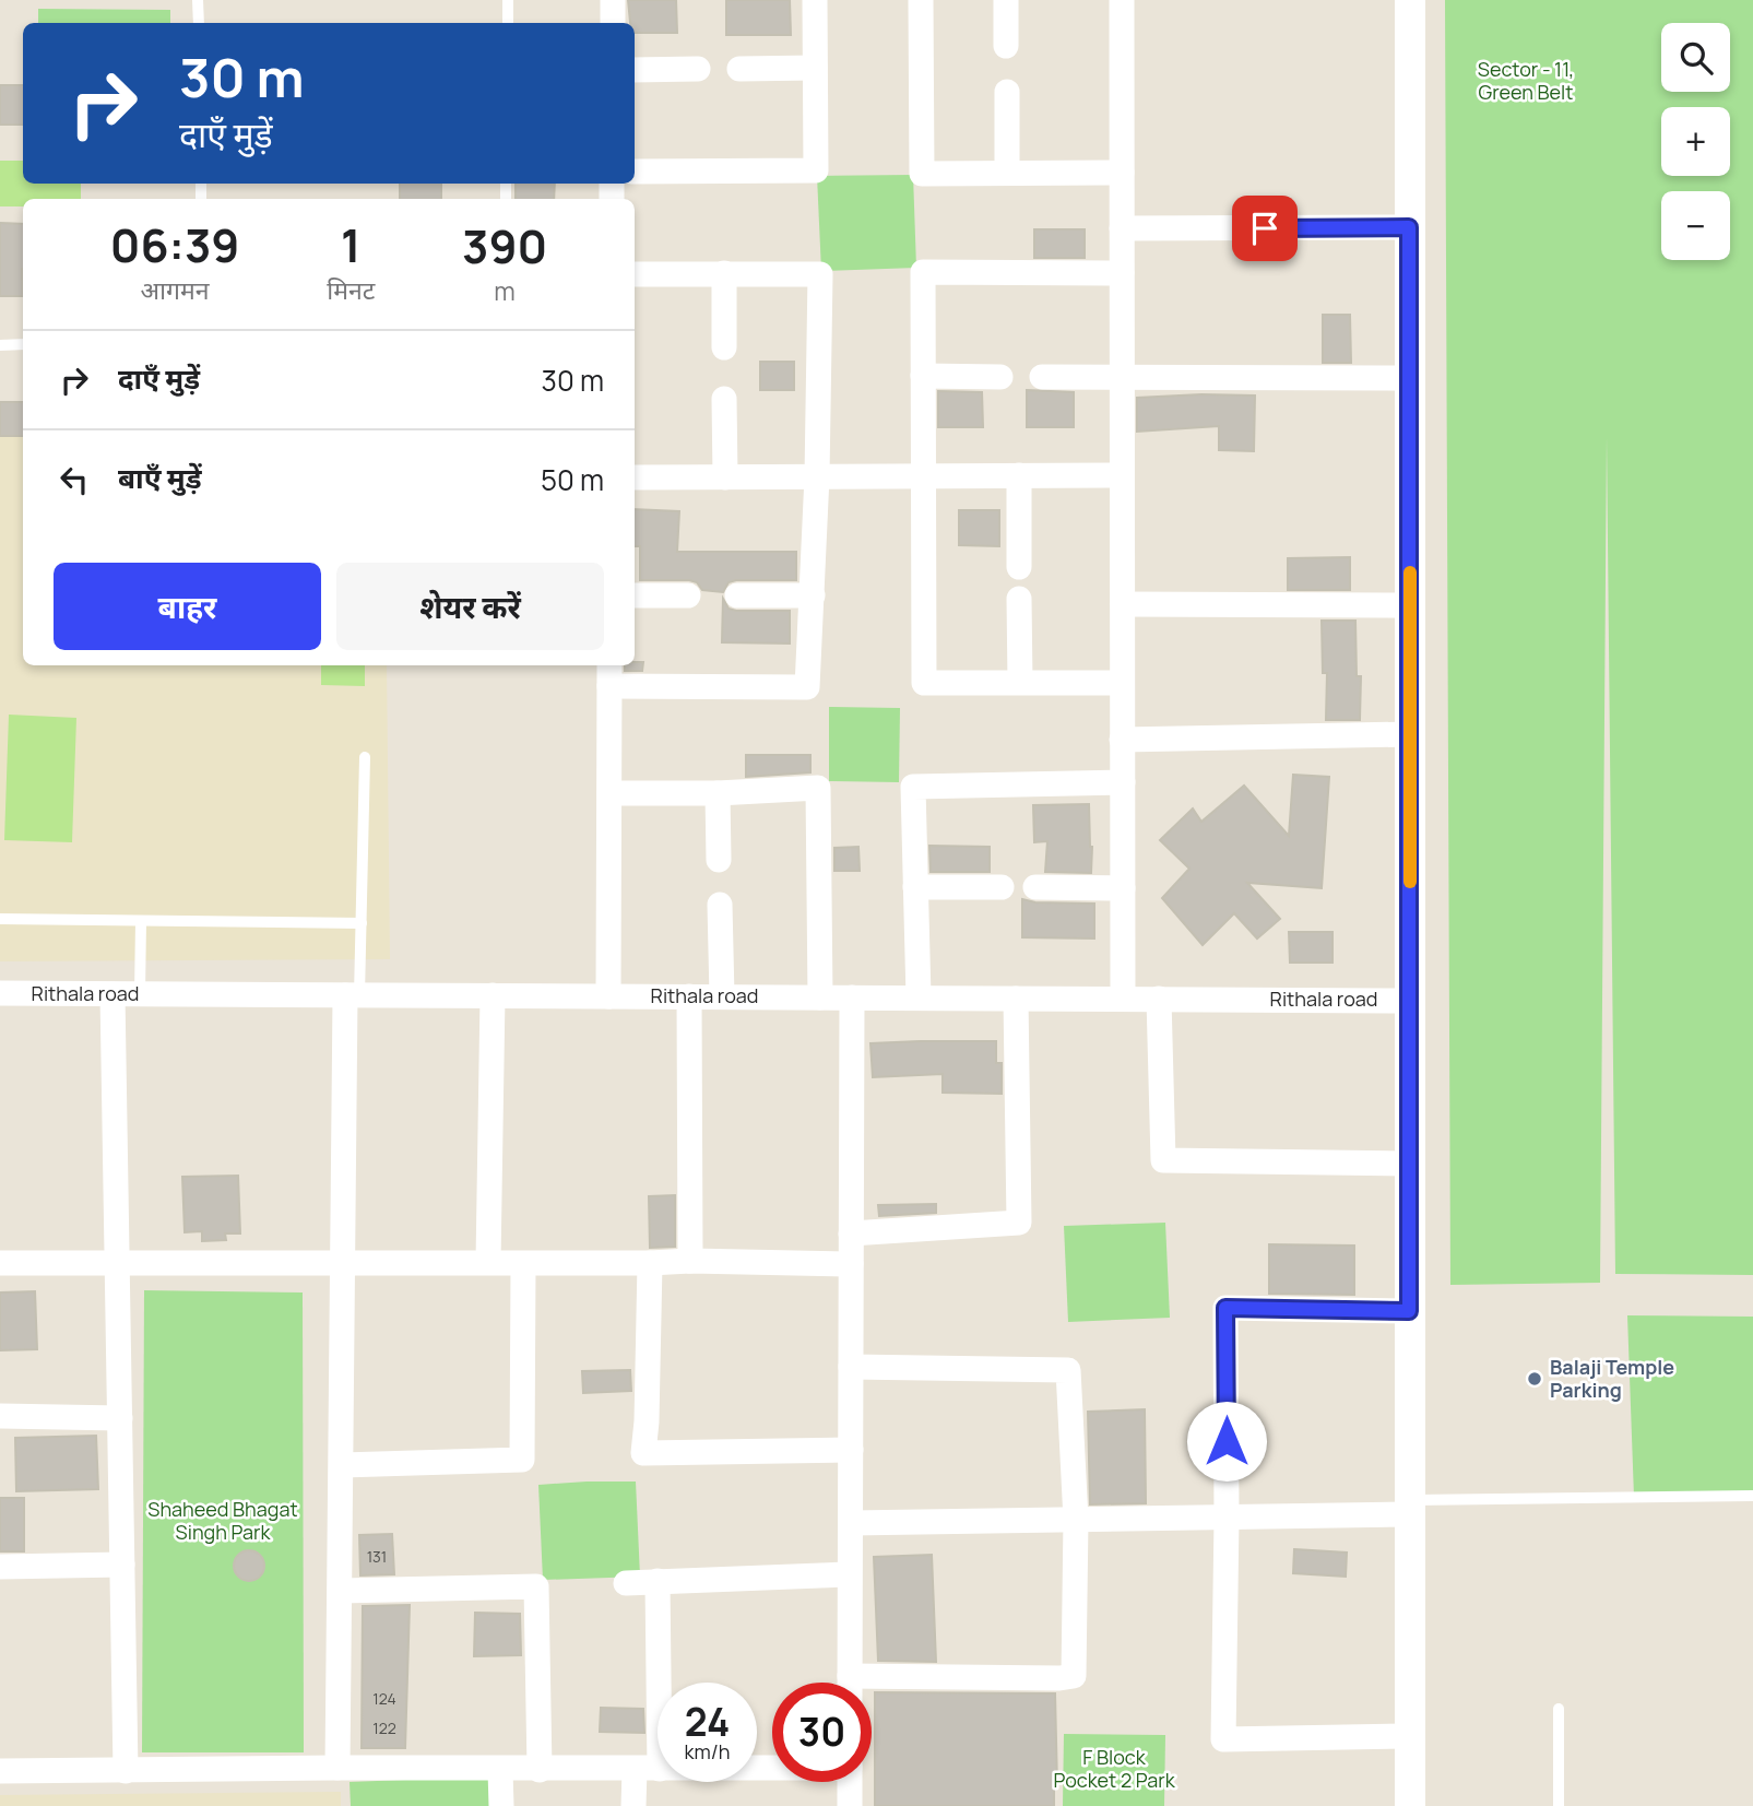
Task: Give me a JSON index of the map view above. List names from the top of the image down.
{
  "streets": {
    "street": ["Rithala road"]
  },
  "parks": ["Sector - 11, Green Belt", "Shaheed Bhagat Singh Park", "F Block Pocket 2 Park"],
  "places": ["Balaji Temple Parking"],
  "house_numbers": ["131", "124", "122"],
  "page": {
    "map_buttons": ["+", "−"],
    "turn": ["30 m", "दाएँ मुड़ें"],
    "eta": [
      "06:39",
      "आगमन",
      "1",
      "मिनट",
      "390",
      "m"
    ],
    "list": [
      {
        "name": "दाएँ मुड़ें",
        "value": "30 m"
      },
      {
        "name": "बाएँ मुड़ें",
        "value": "50 m"
      }
    ],
    "buttons": ["बाहर", "शेयर करें"],
    "speed": "24 km/h",
    "limit": "30"
  }
}
